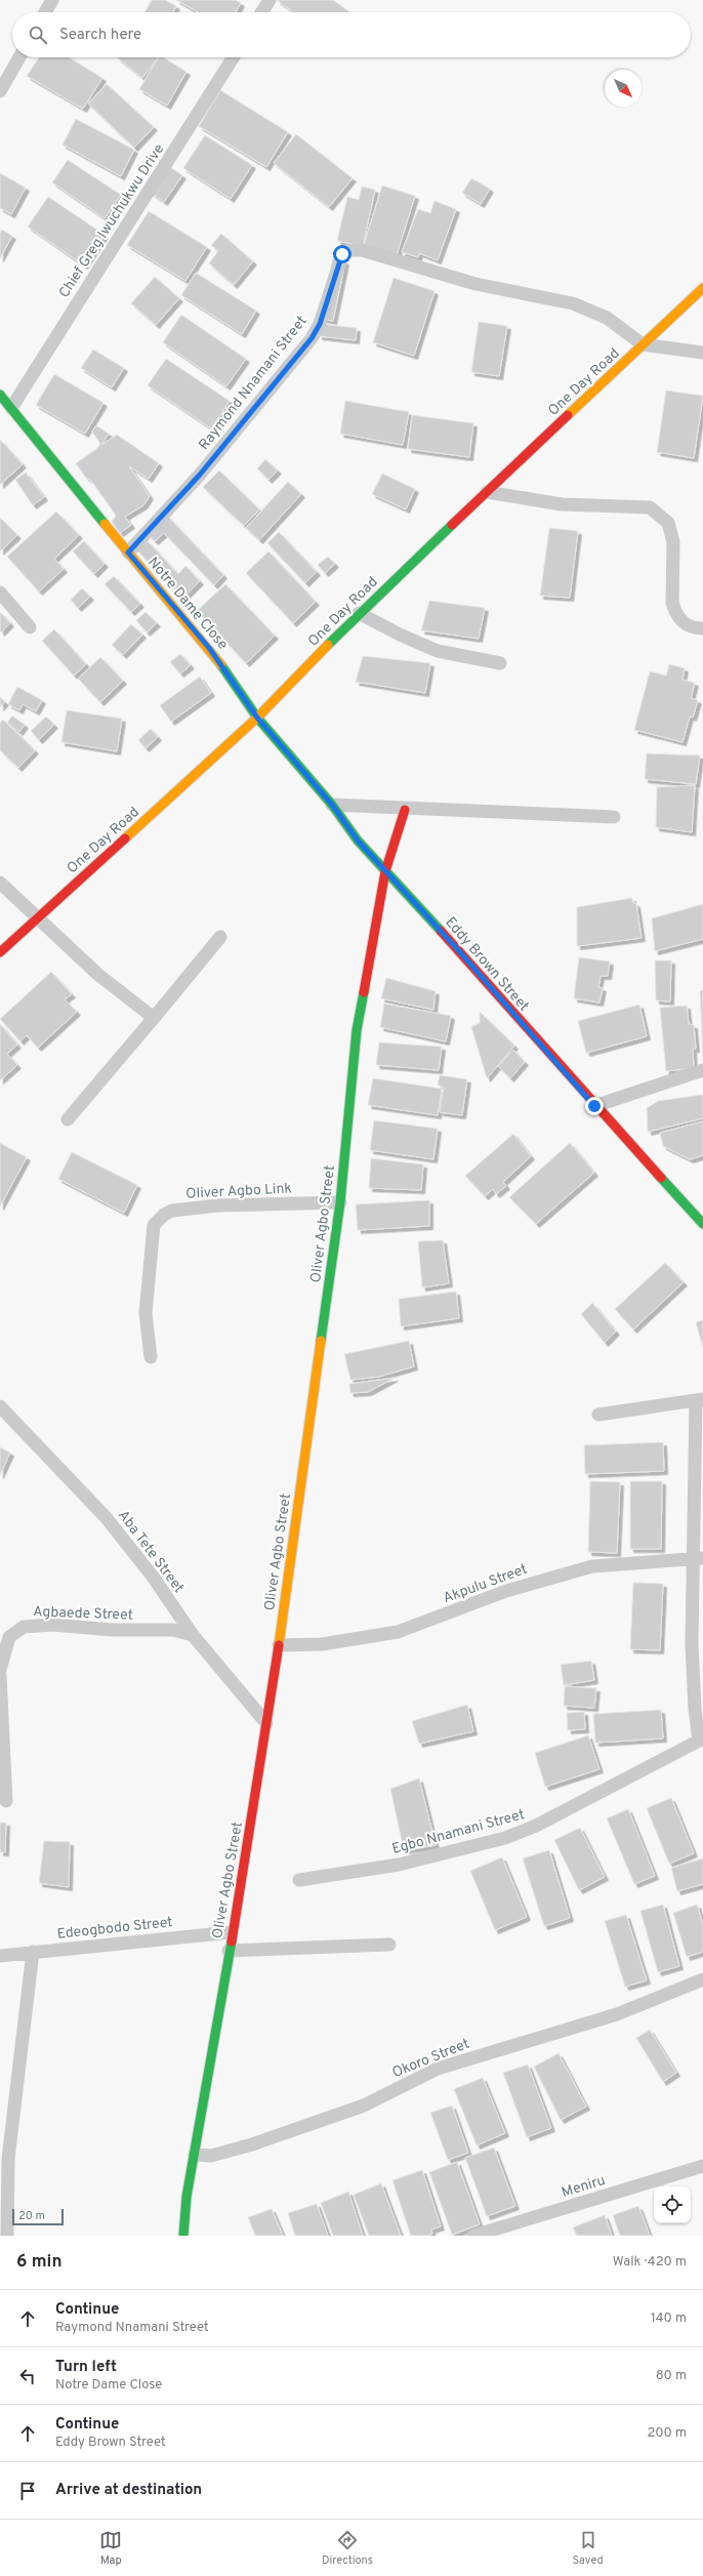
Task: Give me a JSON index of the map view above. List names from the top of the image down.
{
  "streets": {
    "street": [
      "Chief Greg Iwuchukwu Drive",
      "One Day Road",
      "Raymond Nnamani Street",
      "Notre Dame Close",
      "Eddy Brown Street",
      "Oliver Agbo Link",
      "Oliver Agbo Street",
      "Aba Tete Street",
      "Akpulu Street",
      "Agbaede Street",
      "Egbo Nnamani Street",
      "Edeogbodo Street",
      "Okoro Street",
      "Meniru"
    ]
  },
  "crossings": [
    ["Chief Greg Iwuchukwu Drive", "Notre Dame Close"],
    ["One Day Road", "Raymond Nnamani Street"],
    ["One Day Road", "Notre Dame Close"],
    ["One Day Road", "Eddy Brown Street"],
    ["Raymond Nnamani Street", "Notre Dame Close"],
    ["Notre Dame Close", "Eddy Brown Street"],
    ["Eddy Brown Street", "Oliver Agbo Street"],
    ["Oliver Agbo Link", "Oliver Agbo Street"],
    ["Oliver Agbo Street", "Aba Tete Street"],
    ["Oliver Agbo Street", "Akpulu Street"],
    ["Oliver Agbo Street", "Edeogbodo Street"],
    ["Oliver Agbo Street", "Okoro Street"],
    ["Aba Tete Street", "Agbaede Street"]
  ],
  "scale_bar": "20 m",
  "north": "bottom right",
  "page": {
    "search": "Search here",
    "scale": "20 m",
    "heading": ["6 min", "Walk · 420 m"],
    "list": [
      ["Continue", "Raymond Nnamani Street", "140 m"],
      ["Turn left", "Notre Dame Close", "80 m"],
      ["Continue", "Eddy Brown Street", "200 m"],
      "Arrive at destination"
    ],
    "nav": ["Map", "Directions", "Saved"]
  }
}
